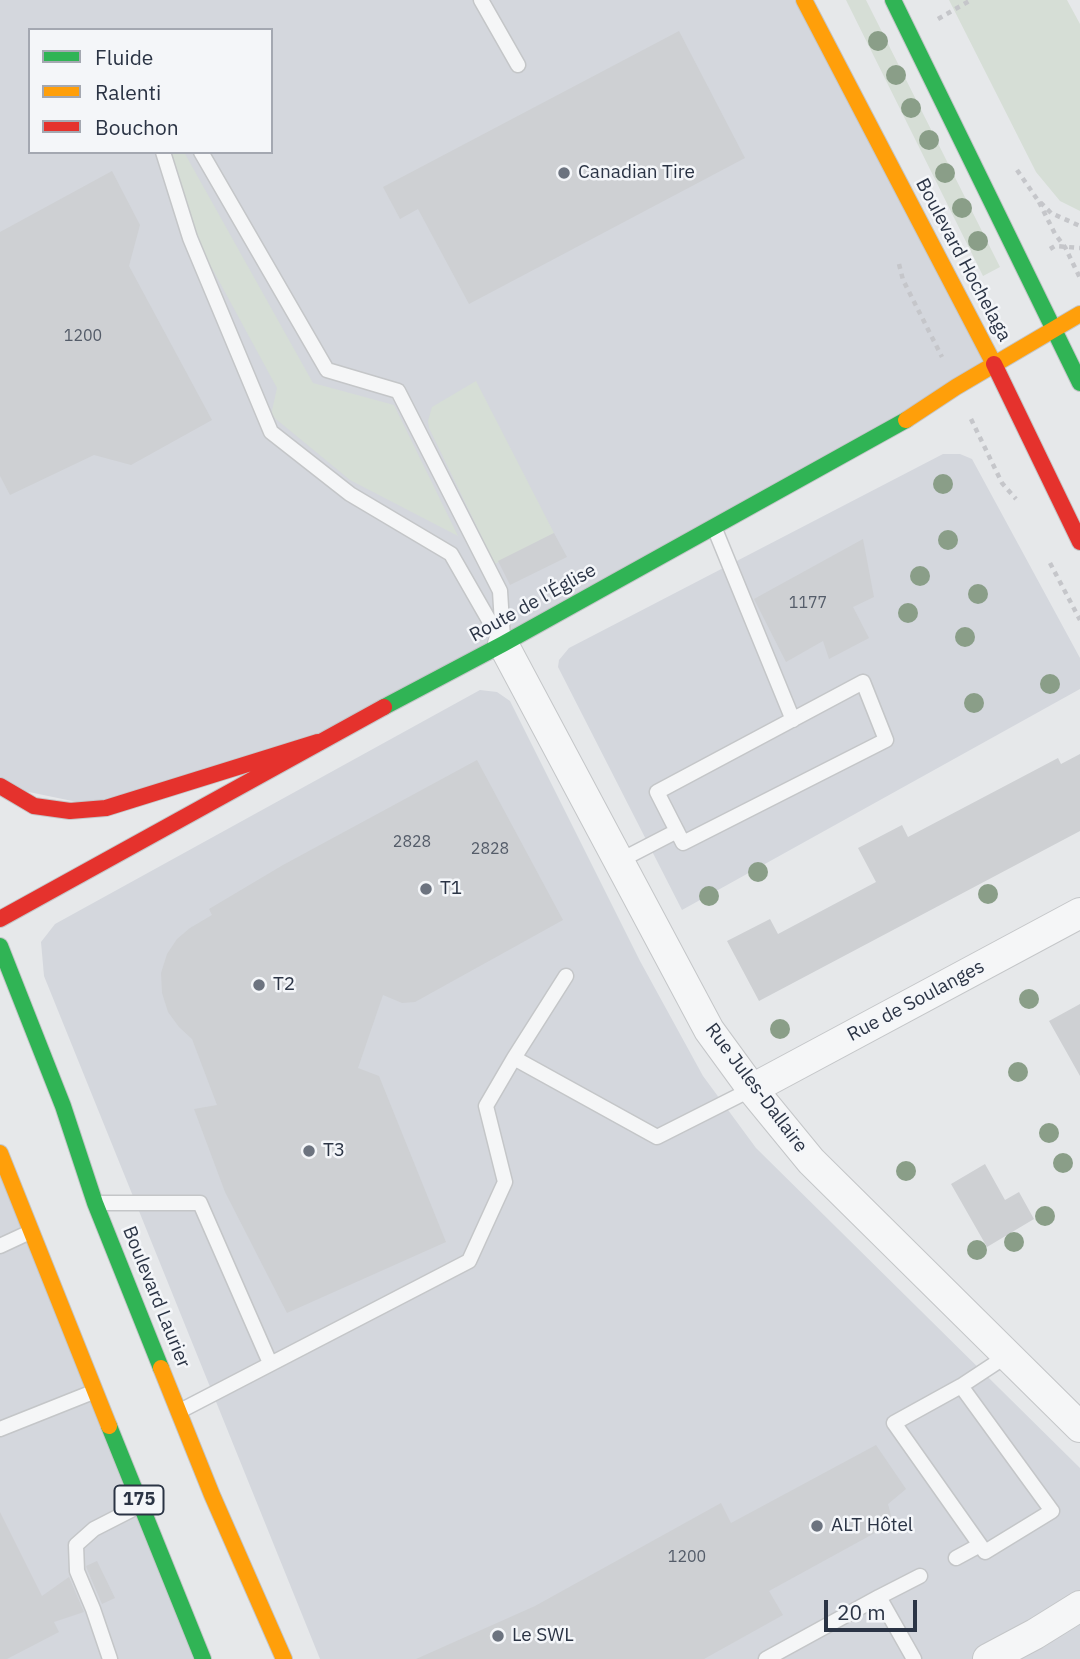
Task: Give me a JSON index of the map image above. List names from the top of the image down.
{
  "streets": {
    "main road": [
      "Boulevard Hochelaga",
      "Route de l'Église",
      "Boulevard Laurier",
      "175"
    ],
    "street": ["Rue de Soulanges", "Rue Jules-Dallaire"]
  },
  "crossings": [
    ["Boulevard Hochelaga", "Route de l'Église"],
    ["Route de l'Église", "Rue Jules-Dallaire"],
    ["Rue de Soulanges", "Rue Jules-Dallaire"]
  ],
  "places": [
    "Canadian Tire",
    "T1",
    "T2",
    "T3",
    "ALT Hôtel",
    "Le SWL"
  ],
  "house_numbers": [
    "1200",
    "1177",
    "2828",
    "2828",
    "1200"
  ],
  "legend": ["Fluide", "Ralenti", "Bouchon"],
  "scale_bar": "20 m"
}
